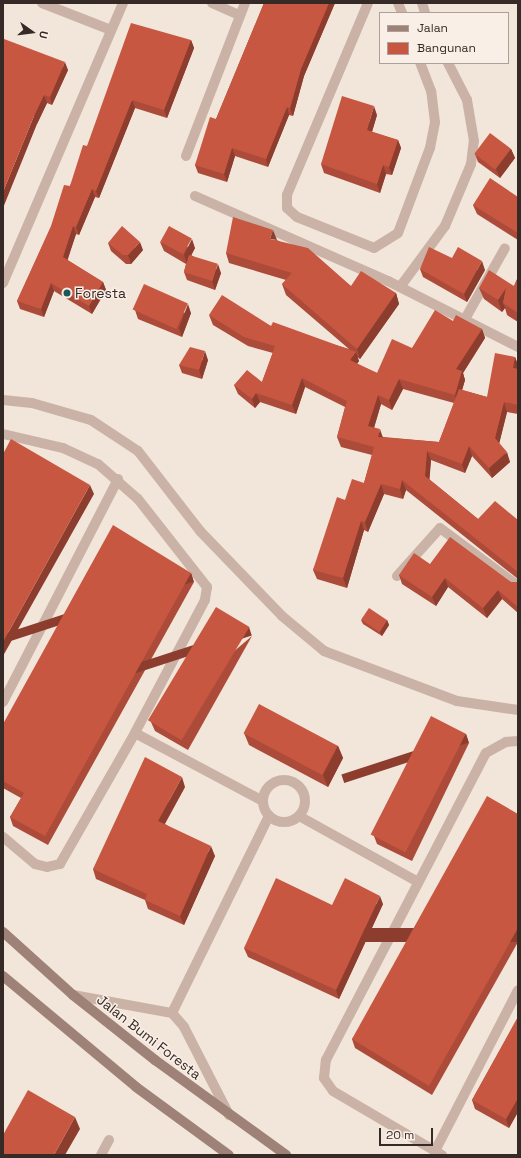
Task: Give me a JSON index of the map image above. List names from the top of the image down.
{
  "streets": {
    "main road": ["Jalan Bumi Foresta"]
  },
  "places": ["Foresta"],
  "legend": ["Jalan", "Bangunan"],
  "scale_bar": "20 m",
  "north": "right"
}
